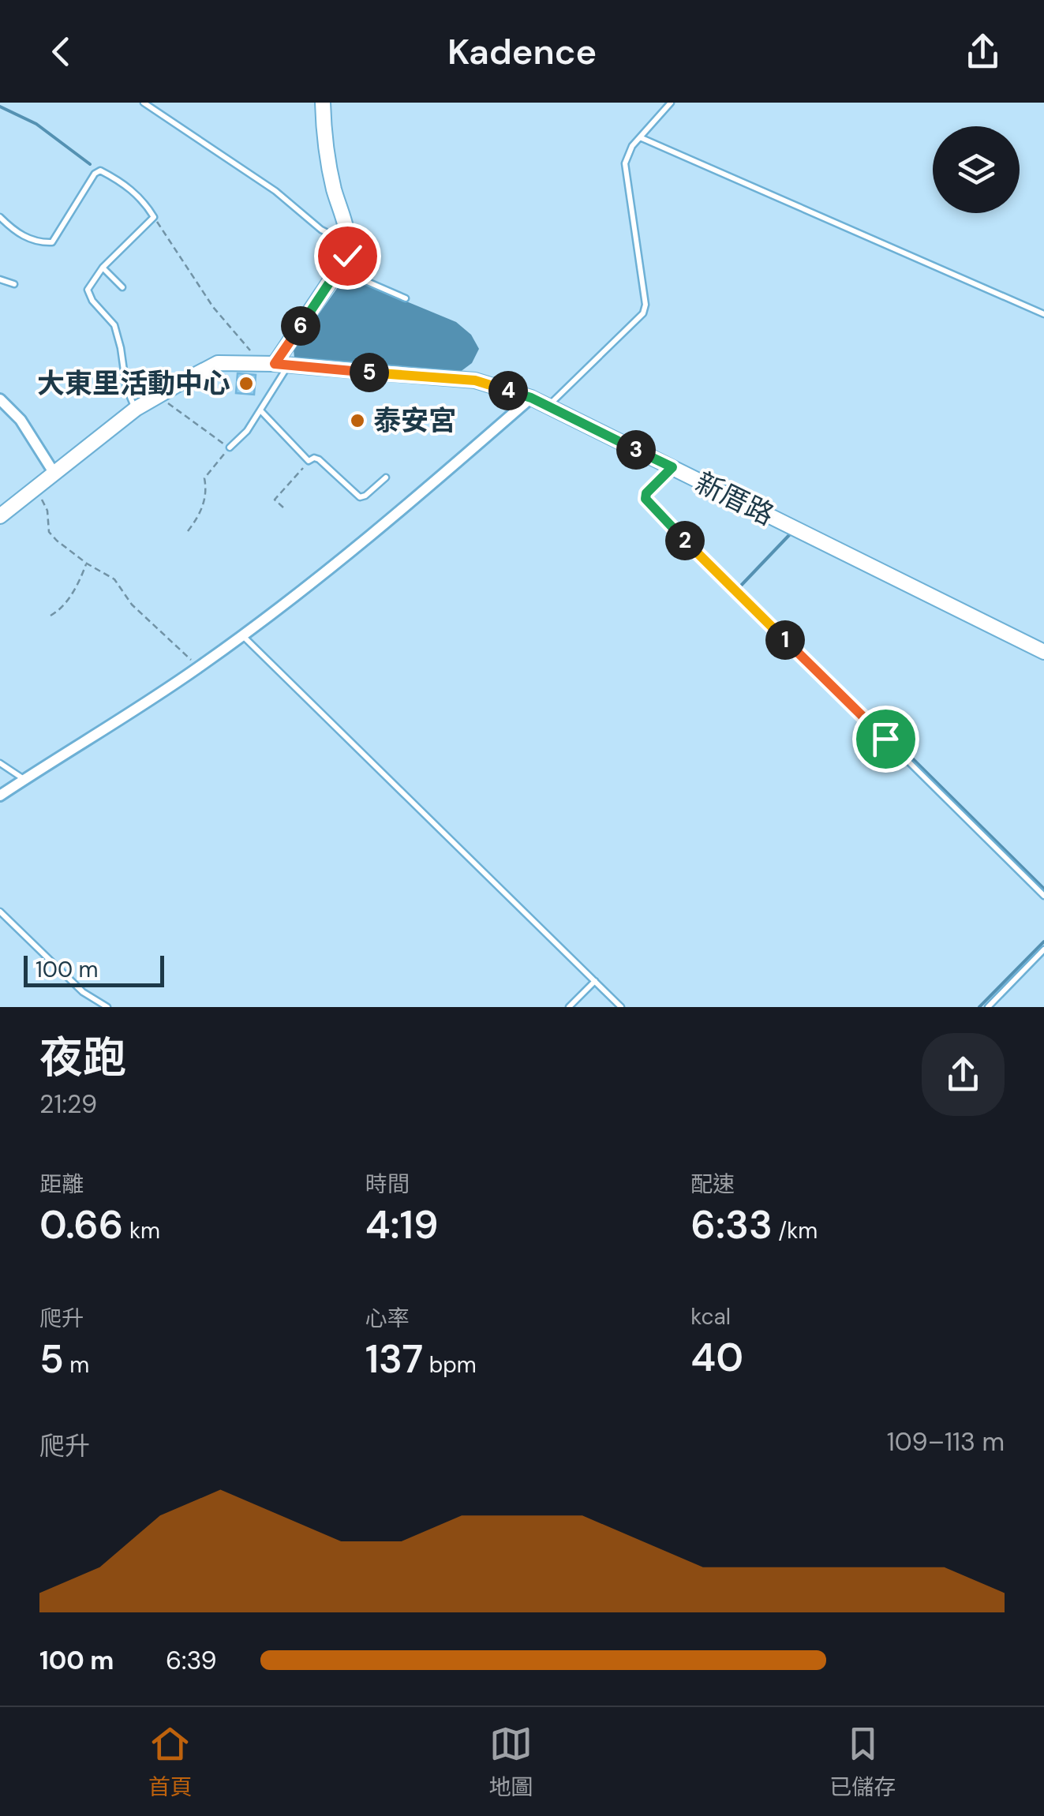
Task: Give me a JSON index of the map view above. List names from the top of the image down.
{
  "streets": {
    "street": ["新厝路"]
  },
  "places": ["大東里活動中心", "泰安宮"],
  "scale_bar": "100 m",
  "page": {
    "header": "Kadence",
    "pins": [
      "6",
      "5",
      "4",
      "3",
      "2",
      "1"
    ],
    "scale": "100 m",
    "heading": ["夜跑", "21:29"],
    "stats": [
      ["距離", "0.66 km"],
      ["時間", "4:19"],
      ["配速", "6:33 /km"],
      ["爬升", "5 m"],
      ["心率", "137 bpm"],
      ["kcal", "40"]
    ],
    "chart": ["爬升", "109–113 m"],
    "list": [
      {
        "name": "100 m",
        "note": "6:39"
      }
    ],
    "tabs": ["首頁", "地圖", "已儲存"]
  }
}
